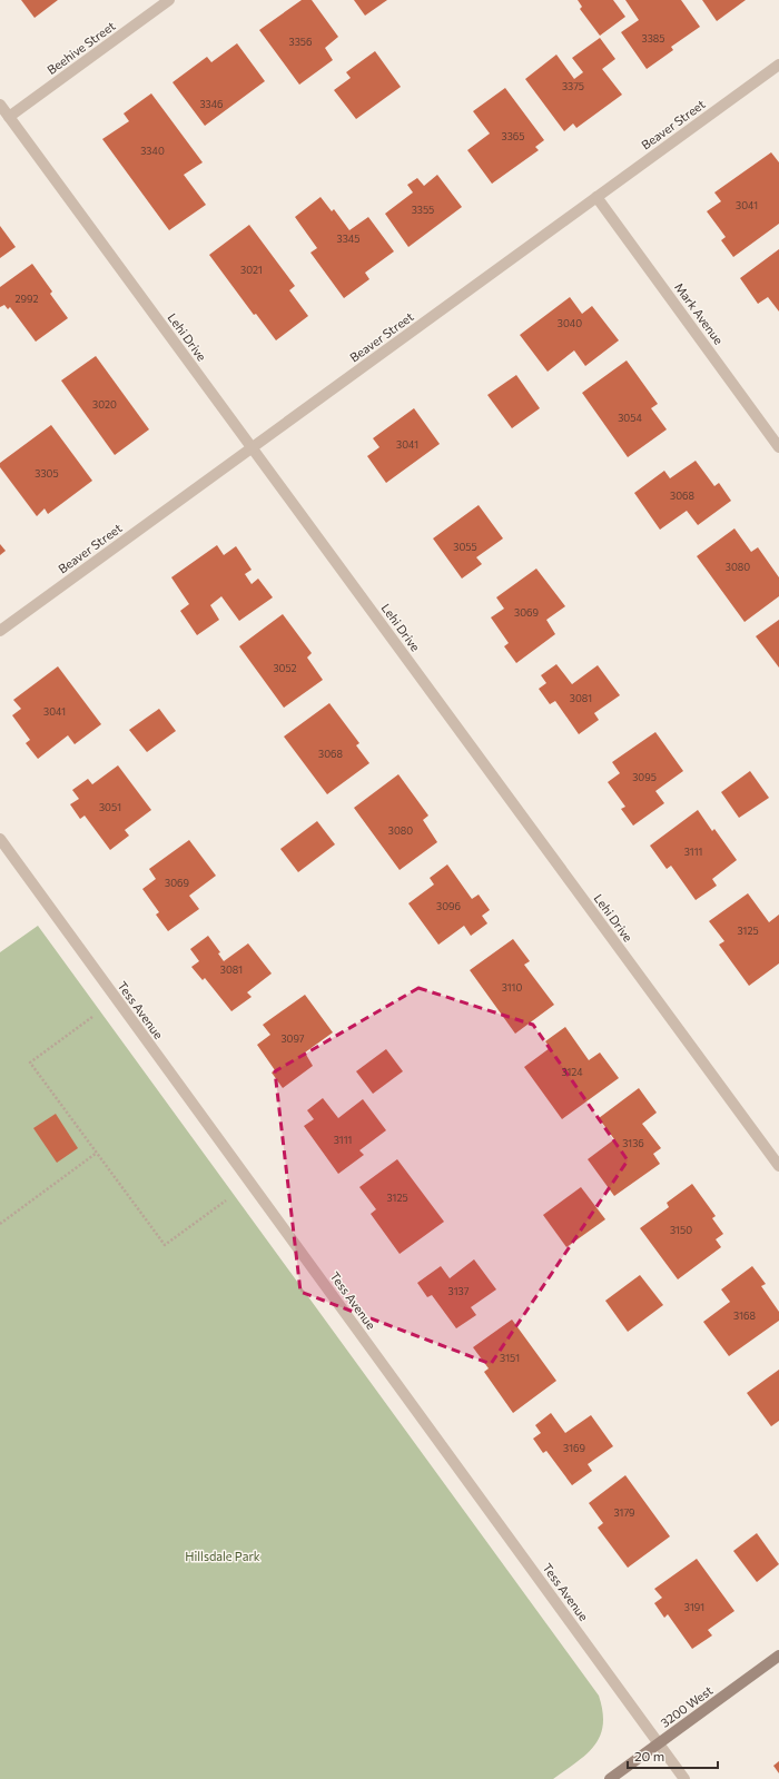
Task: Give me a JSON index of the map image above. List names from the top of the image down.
{
  "streets": {
    "main road": ["3200 West"],
    "street": [
      "Beehive Street",
      "Beaver Street",
      "Mark Avenue",
      "Lehi Drive",
      "Tess Avenue"
    ]
  },
  "crossings": [
    ["Beehive Street", "Lehi Drive"],
    ["Beaver Street", "Mark Avenue"],
    ["Beaver Street", "Lehi Drive"],
    ["Tess Avenue", "3200 West"]
  ],
  "parks": ["Hillsdale Park"],
  "house_numbers": [
    "3385",
    "3356",
    "3375",
    "3346",
    "3365",
    "3340",
    "3041",
    "3355",
    "3345",
    "3021",
    "2992",
    "3040",
    "3020",
    "3054",
    "3041",
    "3305",
    "3068",
    "3055",
    "3080",
    "3069",
    "3052",
    "3081",
    "3041",
    "3068",
    "3095",
    "3051",
    "3080",
    "3111",
    "3069",
    "3096",
    "3125",
    "3081",
    "3110",
    "3097",
    "3124",
    "3111",
    "3136",
    "3125",
    "3150",
    "3137",
    "3168",
    "3151",
    "3169",
    "3179",
    "3191"
  ],
  "scale_bar": "20 m"
}
